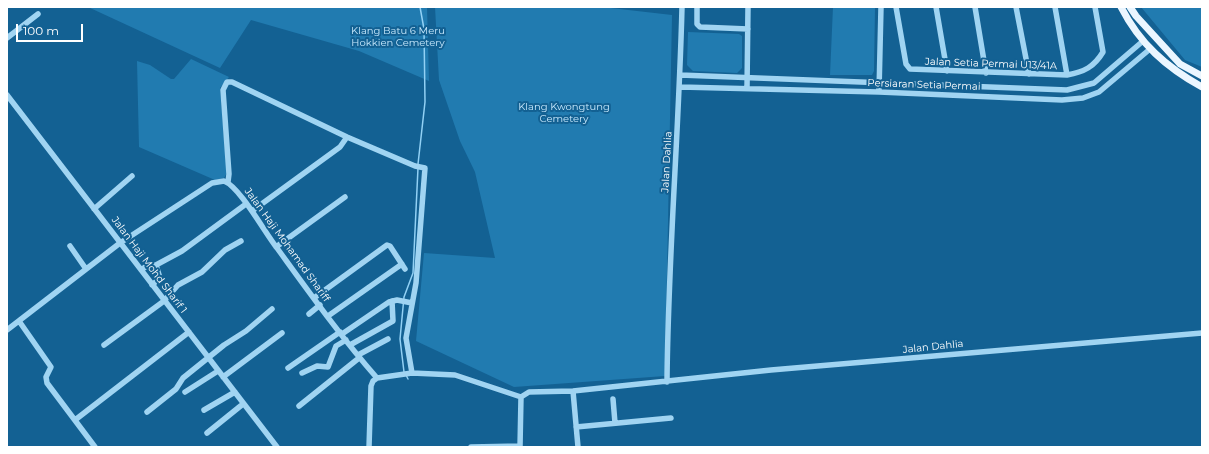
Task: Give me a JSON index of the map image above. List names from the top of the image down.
{
  "streets": {
    "street": [
      "Jalan Setia Permai U13/41A",
      "Persiaran Setia Permai",
      "Jalan Dahlia",
      "Jalan Haji Mohamad Shariff",
      "Jalan Haji Mohd Sharif 1"
    ]
  },
  "crossings": [
    ["Persiaran Setia Permai", "Jalan Dahlia"]
  ],
  "parks": ["Klang Batu 6 Meru Hokkien Cemetery", "Klang Kwongtung Cemetery"],
  "scale_bar": "100 m"
}
